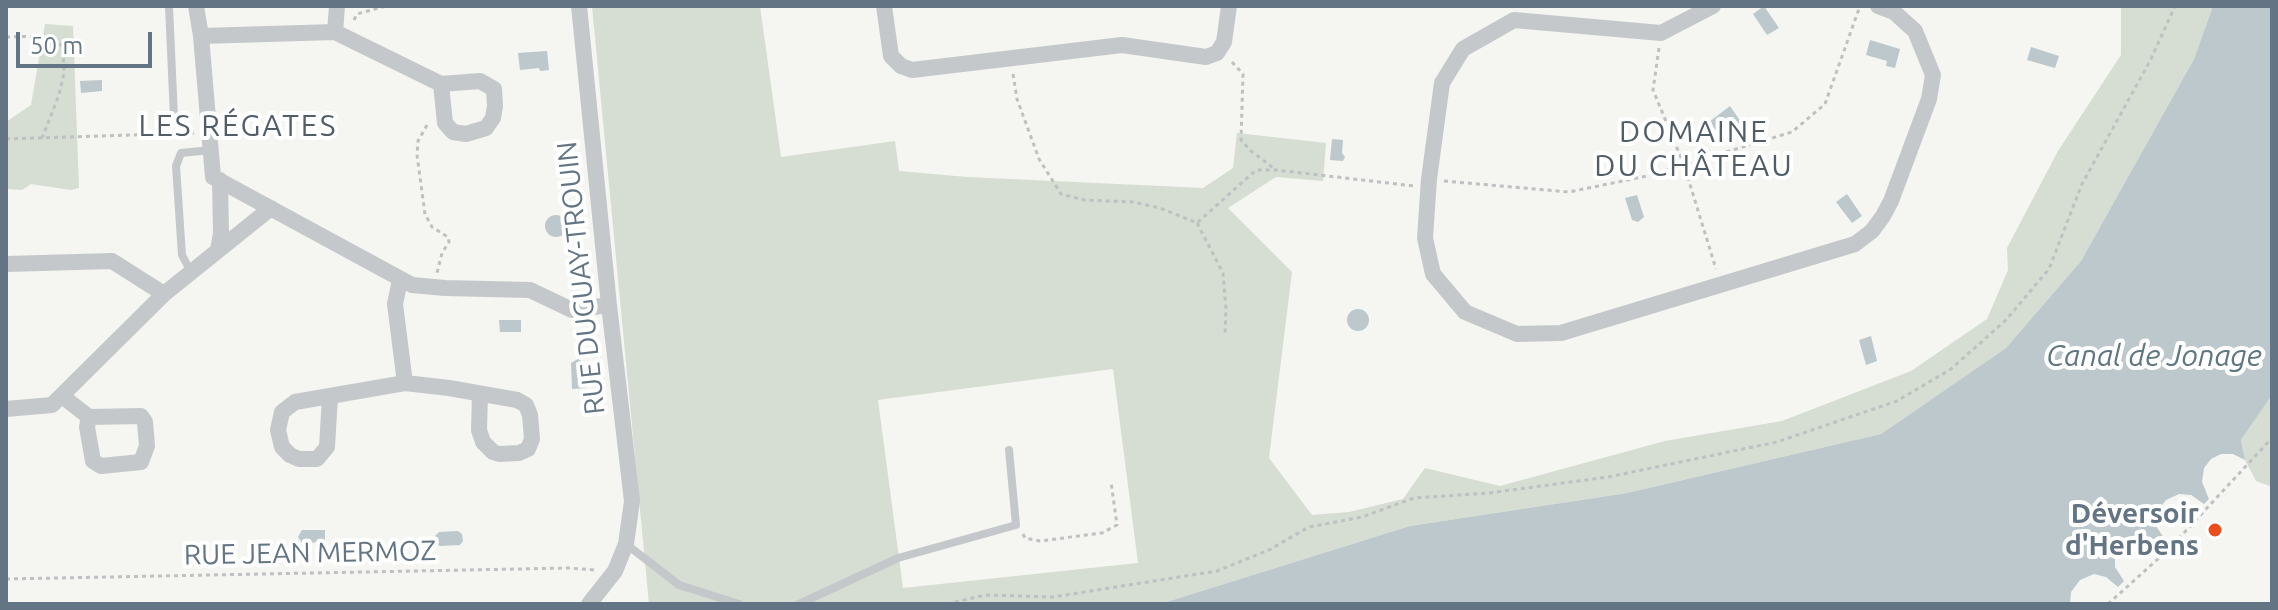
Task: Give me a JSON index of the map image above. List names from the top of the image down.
{
  "streets": {
    "street": ["RUE DUGUAY-TROUIN"],
    "path": ["RUE JEAN MERMOZ"]
  },
  "crossings": [
    ["RUE DUGUAY-TROUIN", "RUE JEAN MERMOZ"]
  ],
  "districts": ["LES RÉGATES", "DOMAINE DU CHÂTEAU"],
  "water": ["Canal de Jonage"],
  "places": ["Déversoir d'Herbens"],
  "scale_bar": "50 m"
}
